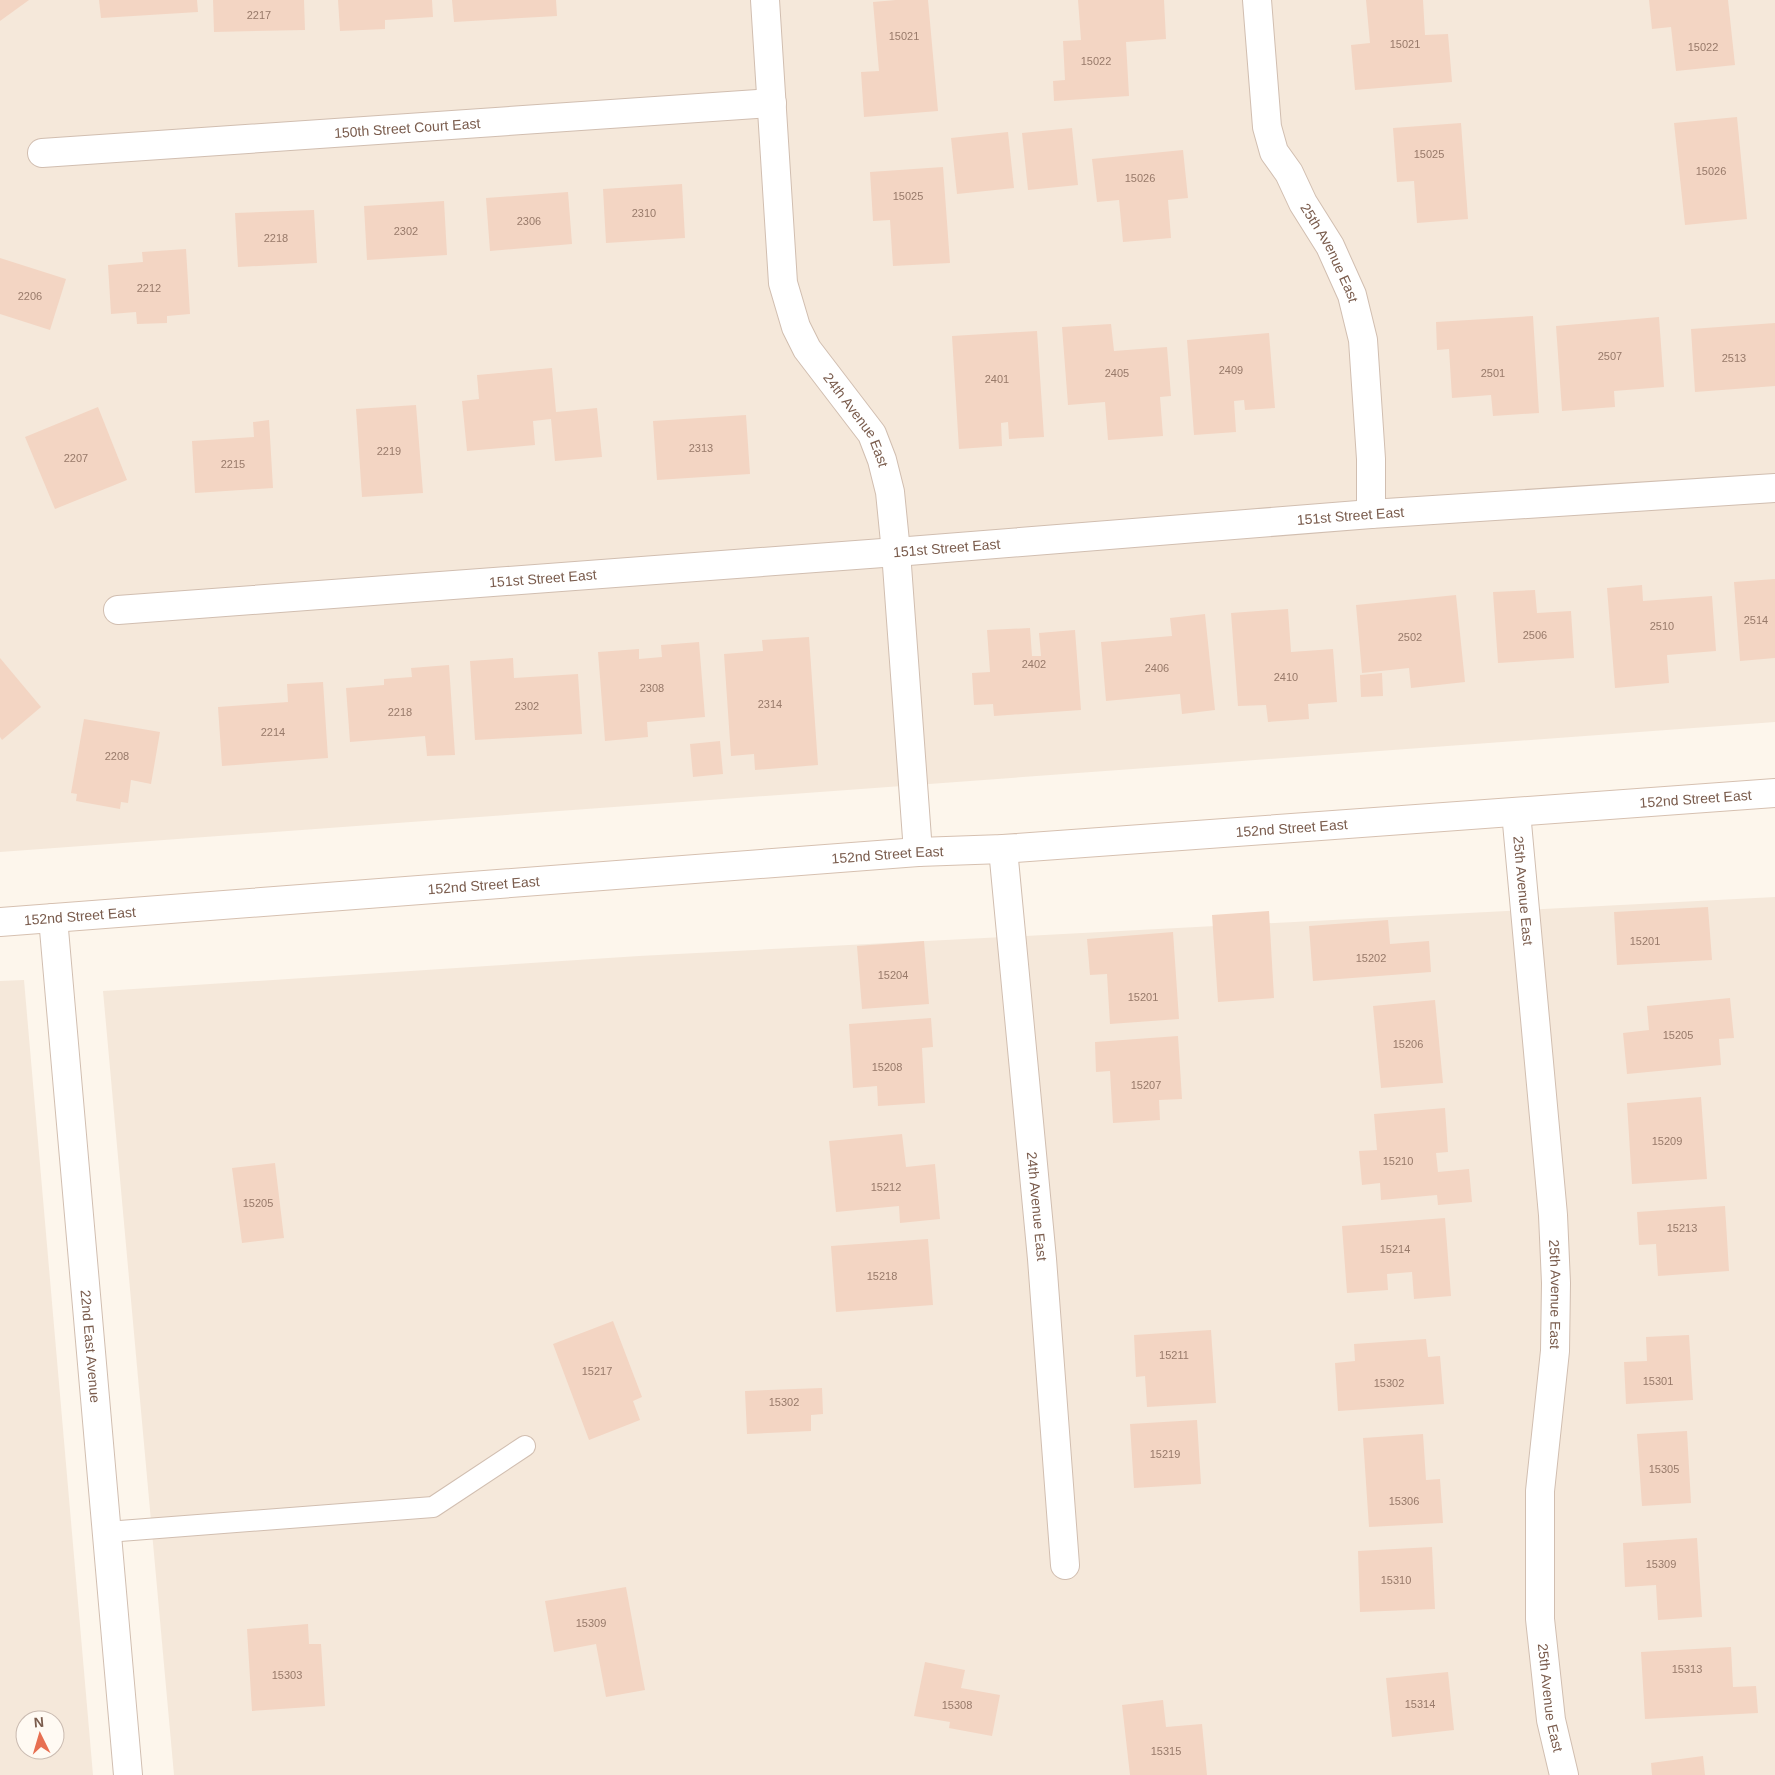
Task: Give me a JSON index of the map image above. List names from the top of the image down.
{
  "streets": {
    "street": [
      "150th Street Court East",
      "25th Avenue East",
      "24th Avenue East",
      "151st Street East",
      "152nd Street East",
      "22nd East Avenue"
    ]
  },
  "crossings": [
    ["150th Street Court East", "24th Avenue East"],
    ["25th Avenue East", "151st Street East"],
    ["25th Avenue East", "152nd Street East"],
    ["24th Avenue East", "151st Street East"],
    ["24th Avenue East", "152nd Street East"],
    ["152nd Street East", "22nd East Avenue"]
  ],
  "house_numbers": [
    "2217",
    "15021",
    "15021",
    "15022",
    "15022",
    "15025",
    "15026",
    "15026",
    "15025",
    "2310",
    "2306",
    "2302",
    "2218",
    "2212",
    "2206",
    "2507",
    "2513",
    "2409",
    "2405",
    "2501",
    "2401",
    "2313",
    "2219",
    "2207",
    "2215",
    "2514",
    "2510",
    "2506",
    "2502",
    "2402",
    "2406",
    "2410",
    "2308",
    "2314",
    "2302",
    "2218",
    "2214",
    "2208",
    "15201",
    "15202",
    "15204",
    "15201",
    "15205",
    "15206",
    "15208",
    "15207",
    "15209",
    "15210",
    "15212",
    "15205",
    "15213",
    "15214",
    "15218",
    "15211",
    "15217",
    "15301",
    "15302",
    "15302",
    "15219",
    "15305",
    "15306",
    "15309",
    "15310",
    "15309",
    "15313",
    "15303",
    "15314",
    "15308",
    "15315"
  ],
  "north": "top"
}
